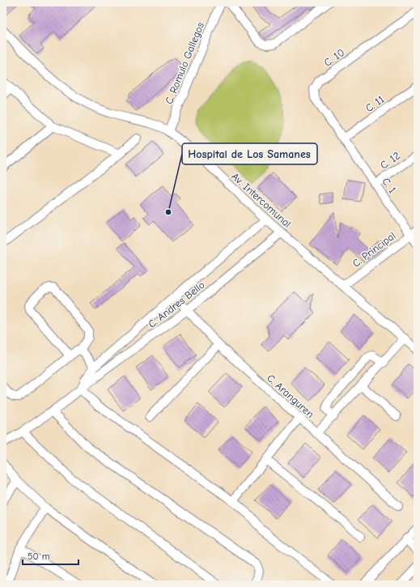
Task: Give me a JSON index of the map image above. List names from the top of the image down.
{
  "streets": {
    "street": [
      "C. 10",
      "C. Romulo Gallegos",
      "C. 11",
      "C. 12",
      "C. 1",
      "Av. Intercomunal",
      "C. Principal",
      "C. Andres Bello",
      "C. Aranguren"
    ]
  },
  "crossings": [
    ["C. 10", "C. 11"],
    ["C. 10", "C. 1"],
    ["C. Romulo Gallegos", "Av. Intercomunal"],
    ["C. 11", "C. 1"],
    ["C. 12", "C. 1"],
    ["C. 1", "C. Principal"],
    ["Av. Intercomunal", "C. Principal"],
    ["Av. Intercomunal", "C. Andres Bello"],
    ["C. Andres Bello", "C. Aranguren"]
  ],
  "places": ["Hospital de Los Samanes"],
  "scale_bar": "50 m"
}
